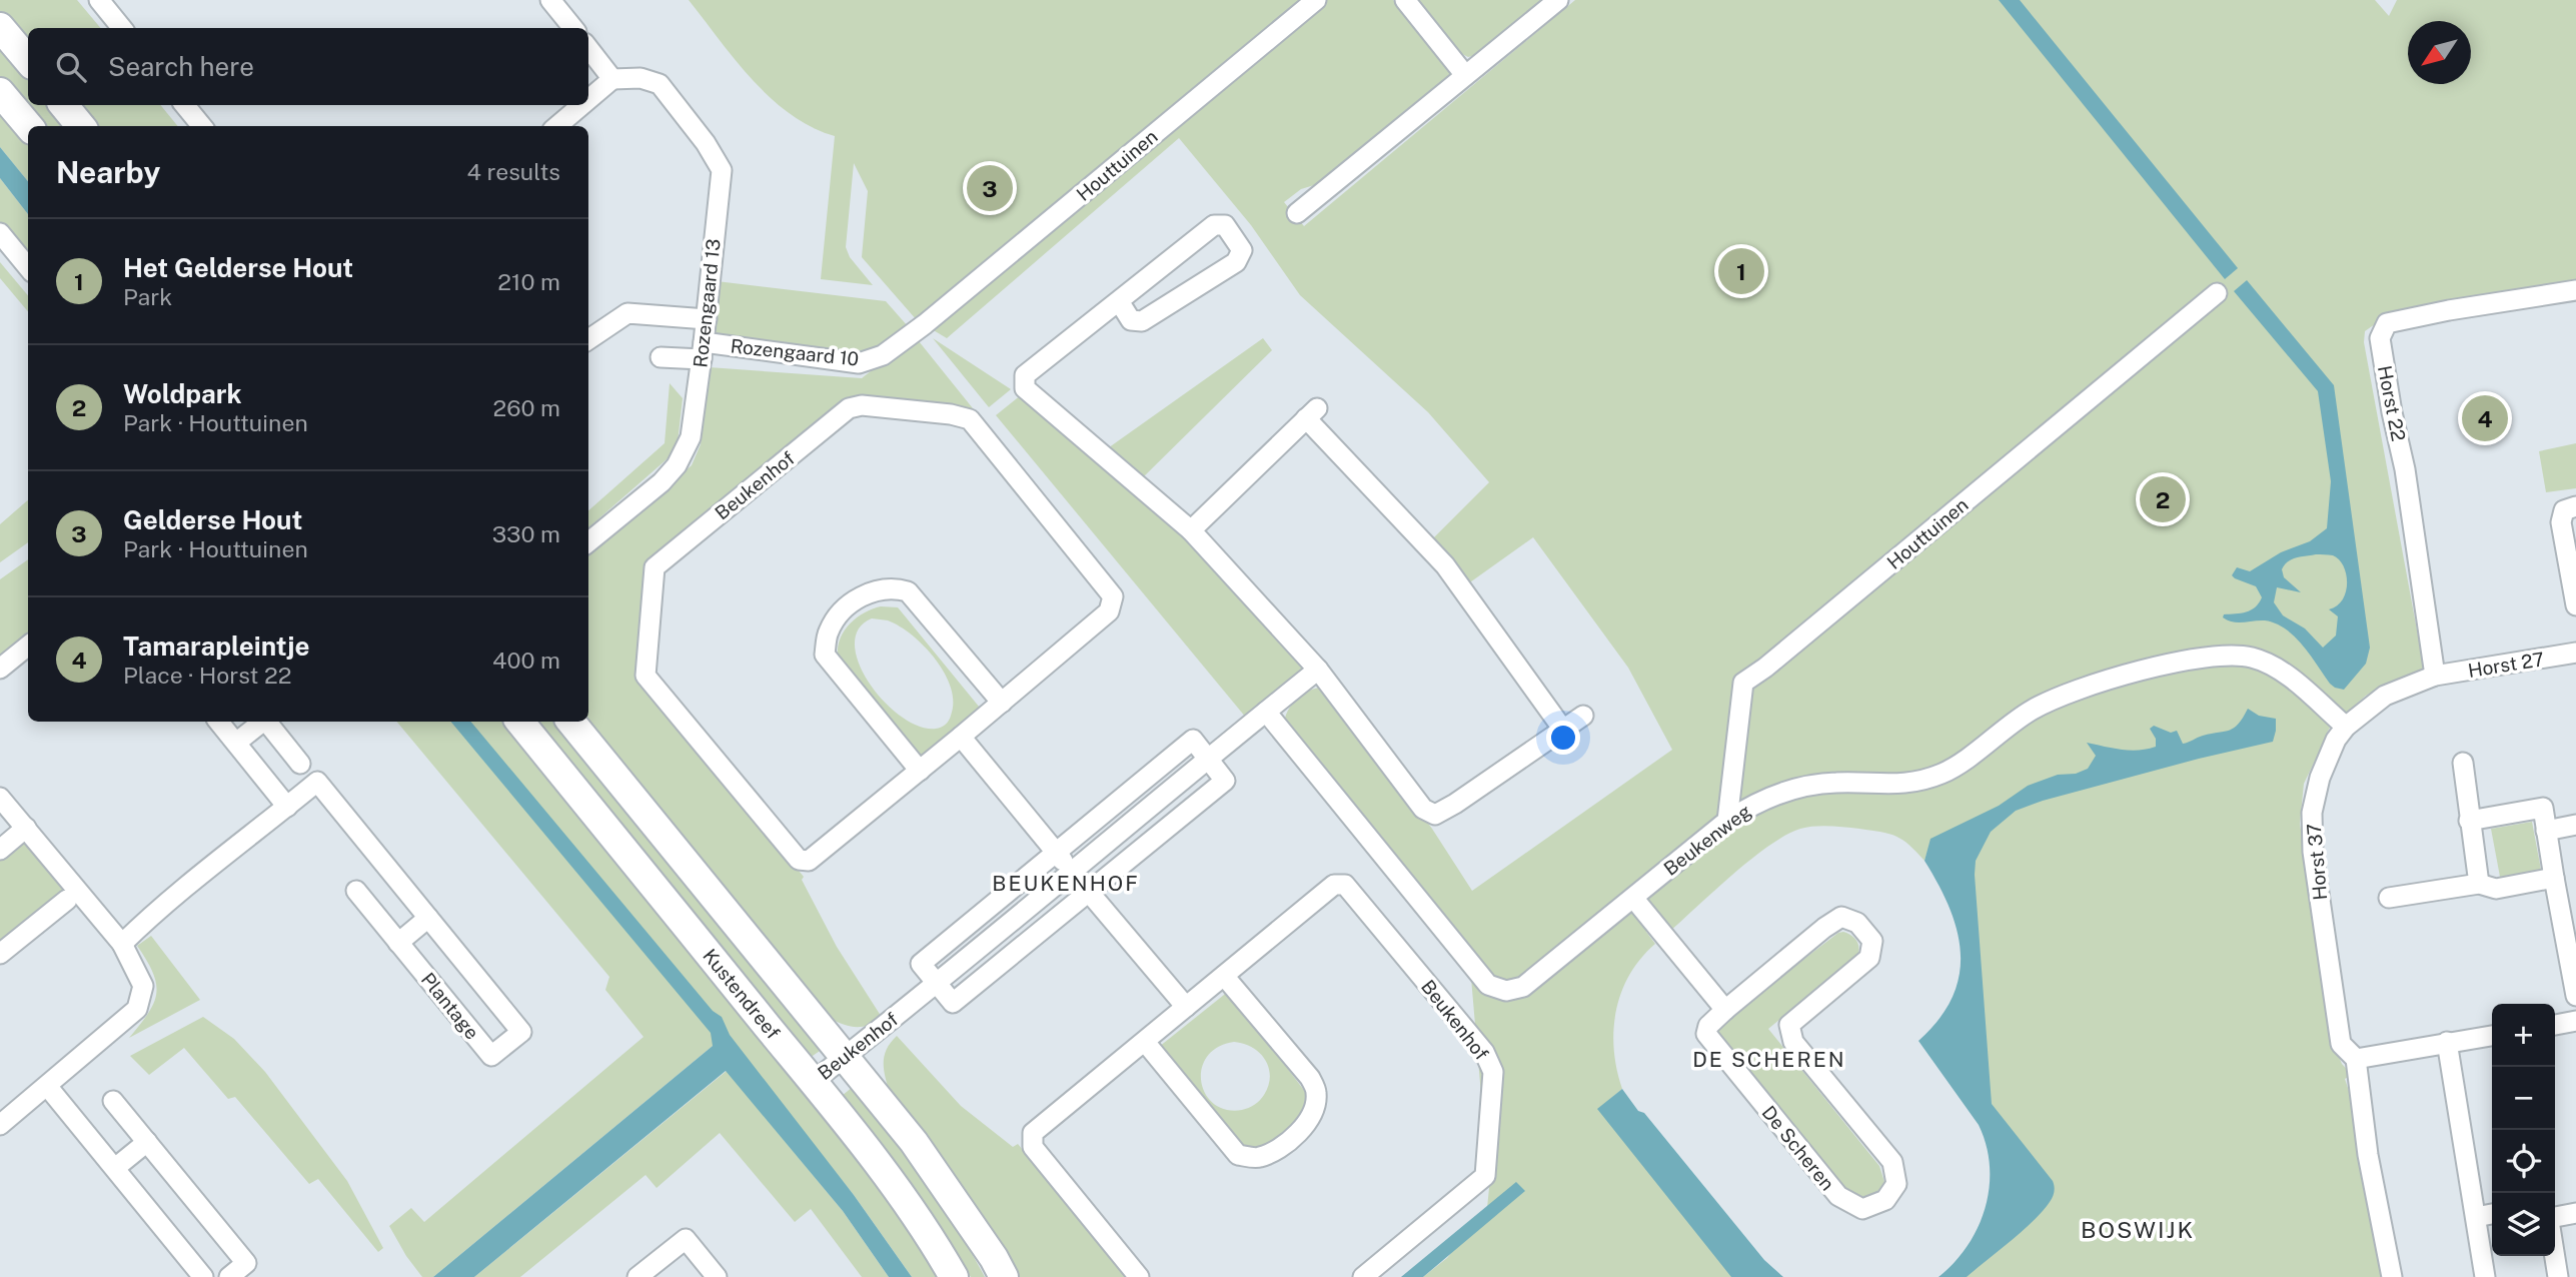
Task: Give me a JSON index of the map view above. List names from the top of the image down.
{
  "streets": {
    "main road": ["Kustendreef"],
    "street": [
      "Houttuinen",
      "Rozengaard 13",
      "Rozengaard 10",
      "Horst 22",
      "Beukenhof",
      "Horst 27",
      "Beukenweg",
      "Horst 37",
      "Plantage",
      "De Scheren"
    ]
  },
  "crossings": [
    ["Houttuinen", "Rozengaard 10"],
    ["Houttuinen", "Beukenweg"],
    ["Rozengaard 13", "Rozengaard 10"],
    ["Horst 22", "Horst 27"],
    ["Horst 22", "Horst 37"],
    ["Beukenhof", "Beukenweg"],
    ["Beukenhof", "Kustendreef"],
    ["Horst 27", "Horst 37"],
    ["Beukenweg", "Horst 37"]
  ],
  "districts": ["BEUKENHOF", "DE SCHEREN", "BOSWIJK"],
  "north": "bottom left",
  "page": {
    "search": "Search here",
    "heading": ["Nearby", "4 results"],
    "pins": [
      "3",
      "1",
      "4",
      "2"
    ],
    "list": [
      {
        "mark": "1",
        "name": "Het Gelderse Hout",
        "note": "Park",
        "value": "210 m"
      },
      {
        "mark": "2",
        "name": "Woldpark",
        "note": "Park · Houttuinen",
        "value": "260 m"
      },
      {
        "mark": "3",
        "name": "Gelderse Hout",
        "note": "Park · Houttuinen",
        "value": "330 m"
      },
      {
        "mark": "4",
        "name": "Tamarapleintje",
        "note": "Place · Horst 22",
        "value": "400 m"
      }
    ],
    "map_buttons": ["+", "−"]
  }
}
